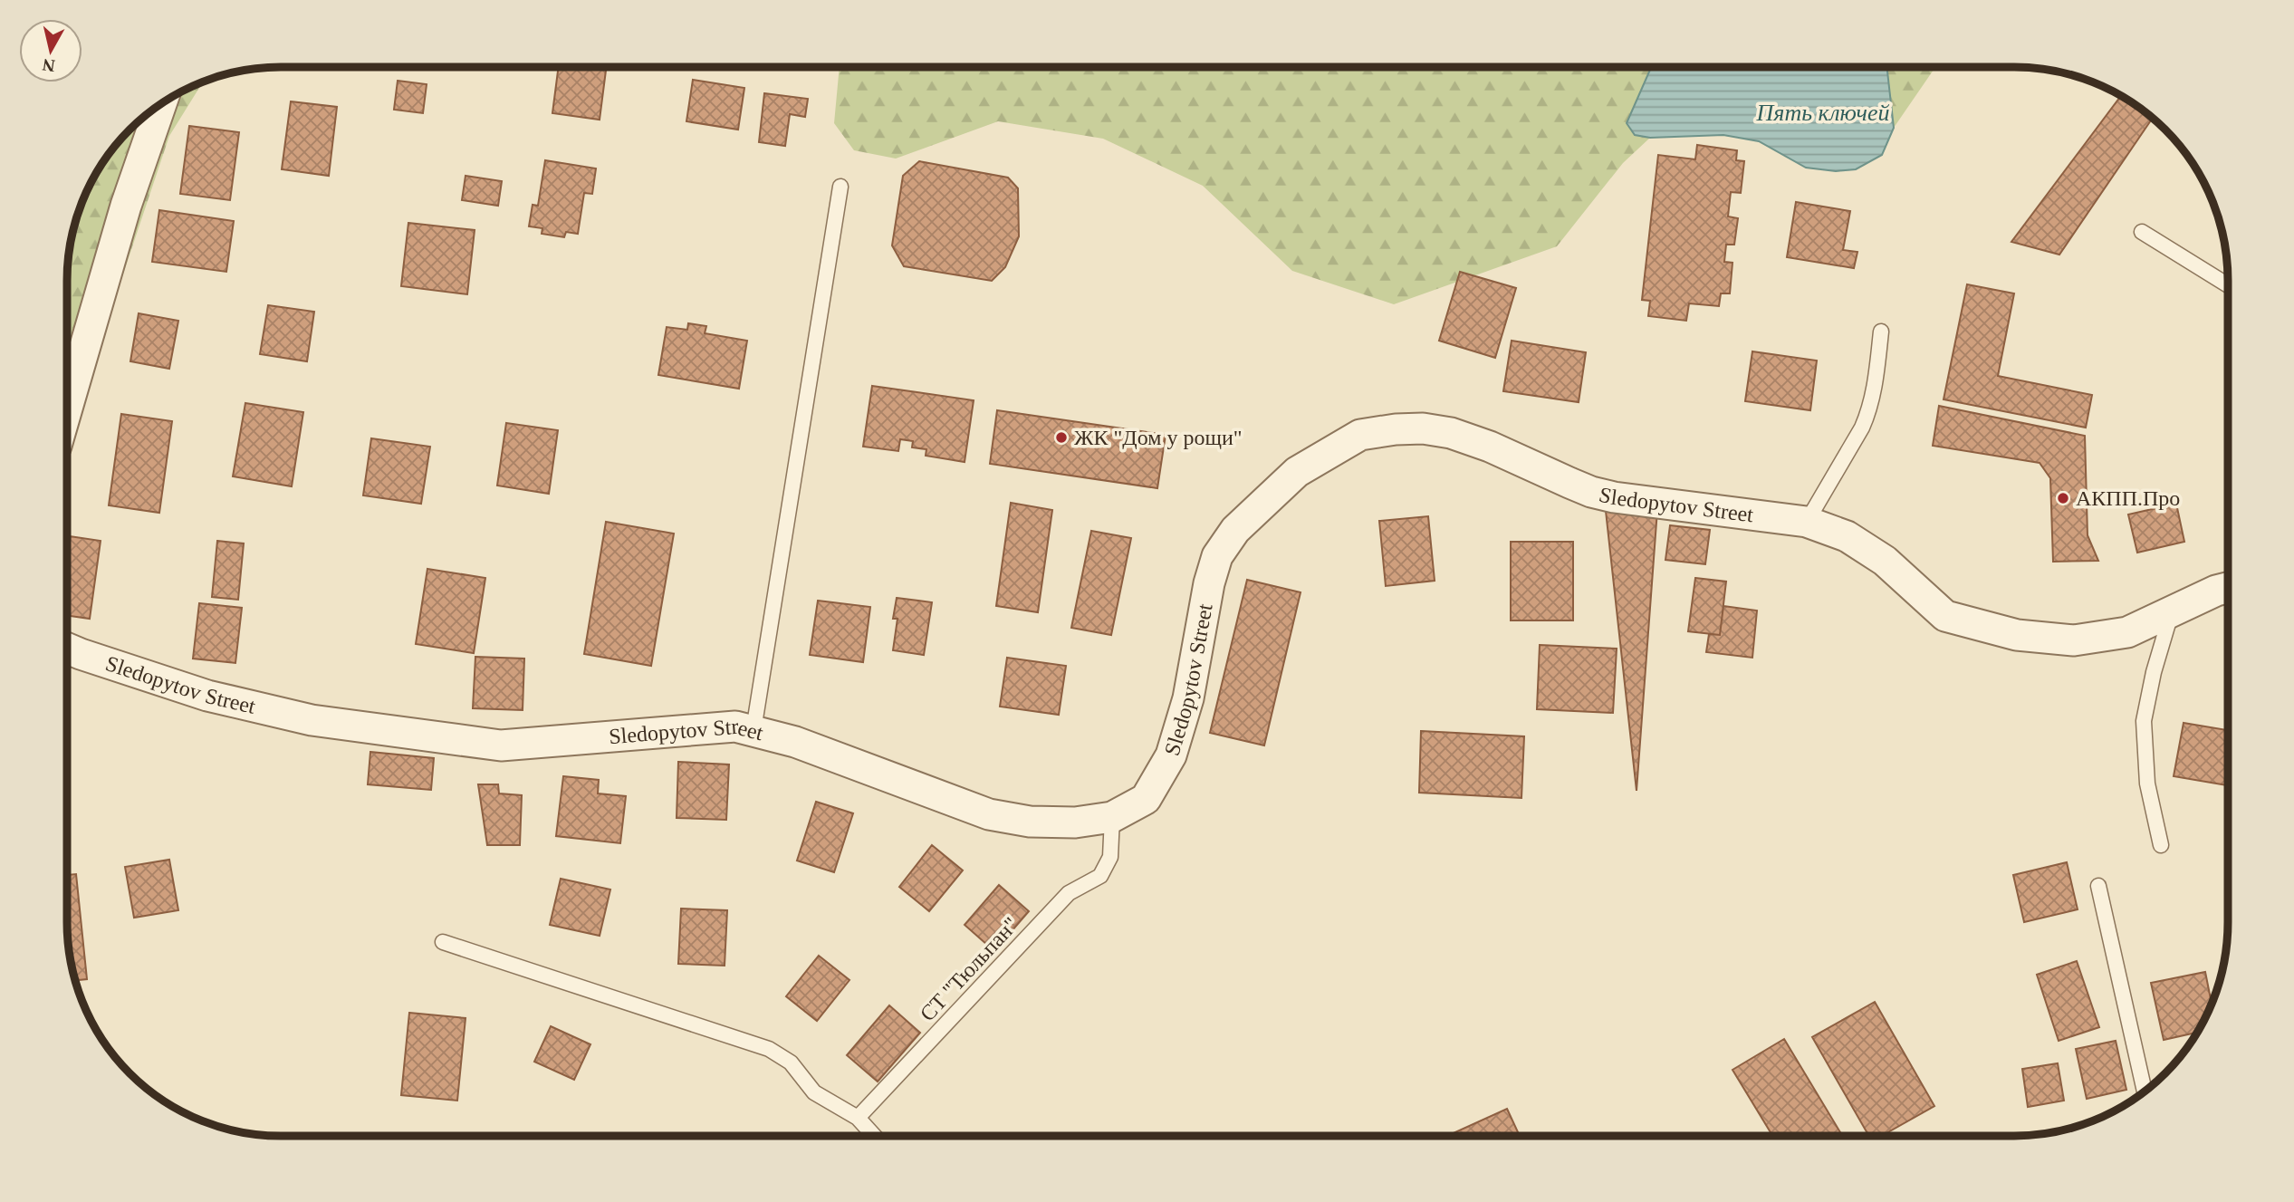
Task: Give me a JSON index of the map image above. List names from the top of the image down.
{
  "streets": {
    "street": ["Sledopytov Street"],
    "lane": ["СТ \"Тюльпан\""]
  },
  "crossings": [
    ["Sledopytov Street", "СТ \"Тюльпан\""]
  ],
  "water": ["Пять ключей"],
  "places": ["ЖК \"Дом у рощи\"", "АКПП.Про"],
  "north": "bottom"
}
